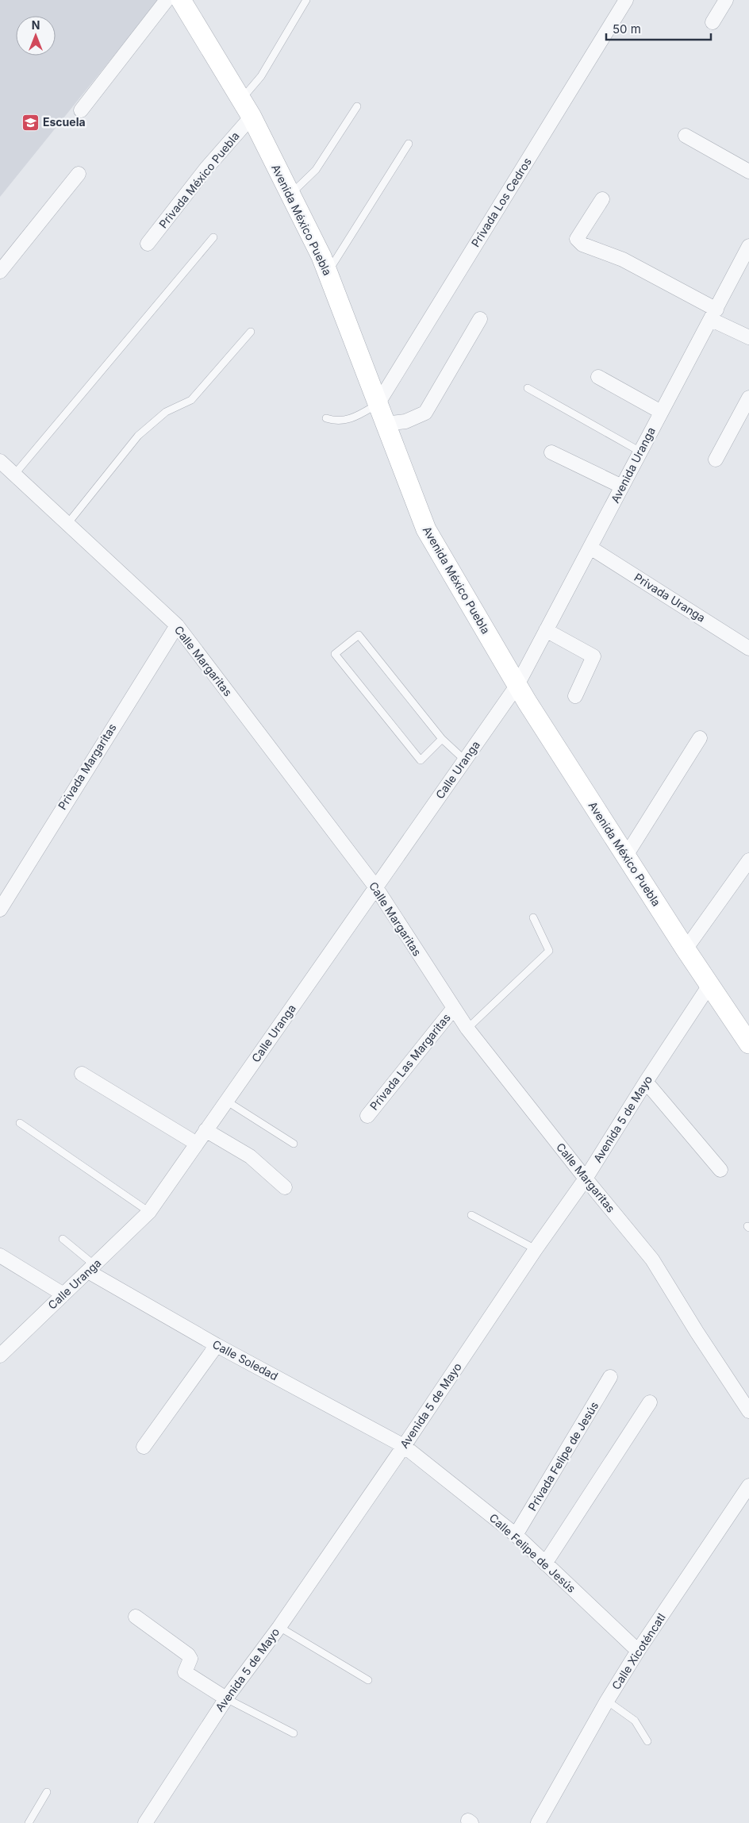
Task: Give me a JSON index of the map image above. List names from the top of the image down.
{
  "streets": {
    "main road": ["Avenida México Puebla"],
    "street": [
      "Privada México Puebla",
      "Privada Los Cedros",
      "Avenida Uranga",
      "Privada Uranga",
      "Calle Margaritas",
      "Privada Margaritas",
      "Calle Uranga",
      "Privada Las Margaritas",
      "Avenida 5 de Mayo",
      "Calle Soledad",
      "Privada Felipe de Jesús",
      "Calle Felipe de Jesús",
      "Calle Xicoténcatl"
    ]
  },
  "crossings": [
    ["Privada México Puebla", "Avenida México Puebla"],
    ["Privada Los Cedros", "Avenida México Puebla"],
    ["Avenida México Puebla", "Avenida Uranga"],
    ["Avenida México Puebla", "Calle Uranga"],
    ["Avenida México Puebla", "Avenida 5 de Mayo"],
    ["Avenida Uranga", "Privada Uranga"],
    ["Avenida Uranga", "Calle Uranga"],
    ["Calle Margaritas", "Privada Margaritas"],
    ["Calle Margaritas", "Calle Uranga"],
    ["Calle Margaritas", "Privada Las Margaritas"],
    ["Calle Margaritas", "Avenida 5 de Mayo"],
    ["Calle Uranga", "Calle Soledad"],
    ["Avenida 5 de Mayo", "Calle Soledad"],
    ["Avenida 5 de Mayo", "Calle Felipe de Jesús"],
    ["Calle Soledad", "Calle Felipe de Jesús"],
    ["Privada Felipe de Jesús", "Calle Felipe de Jesús"],
    ["Calle Felipe de Jesús", "Calle Xicoténcatl"]
  ],
  "places": {
    "school or university": ["Escuela"]
  },
  "scale_bar": "50 m",
  "north": "top"
}
